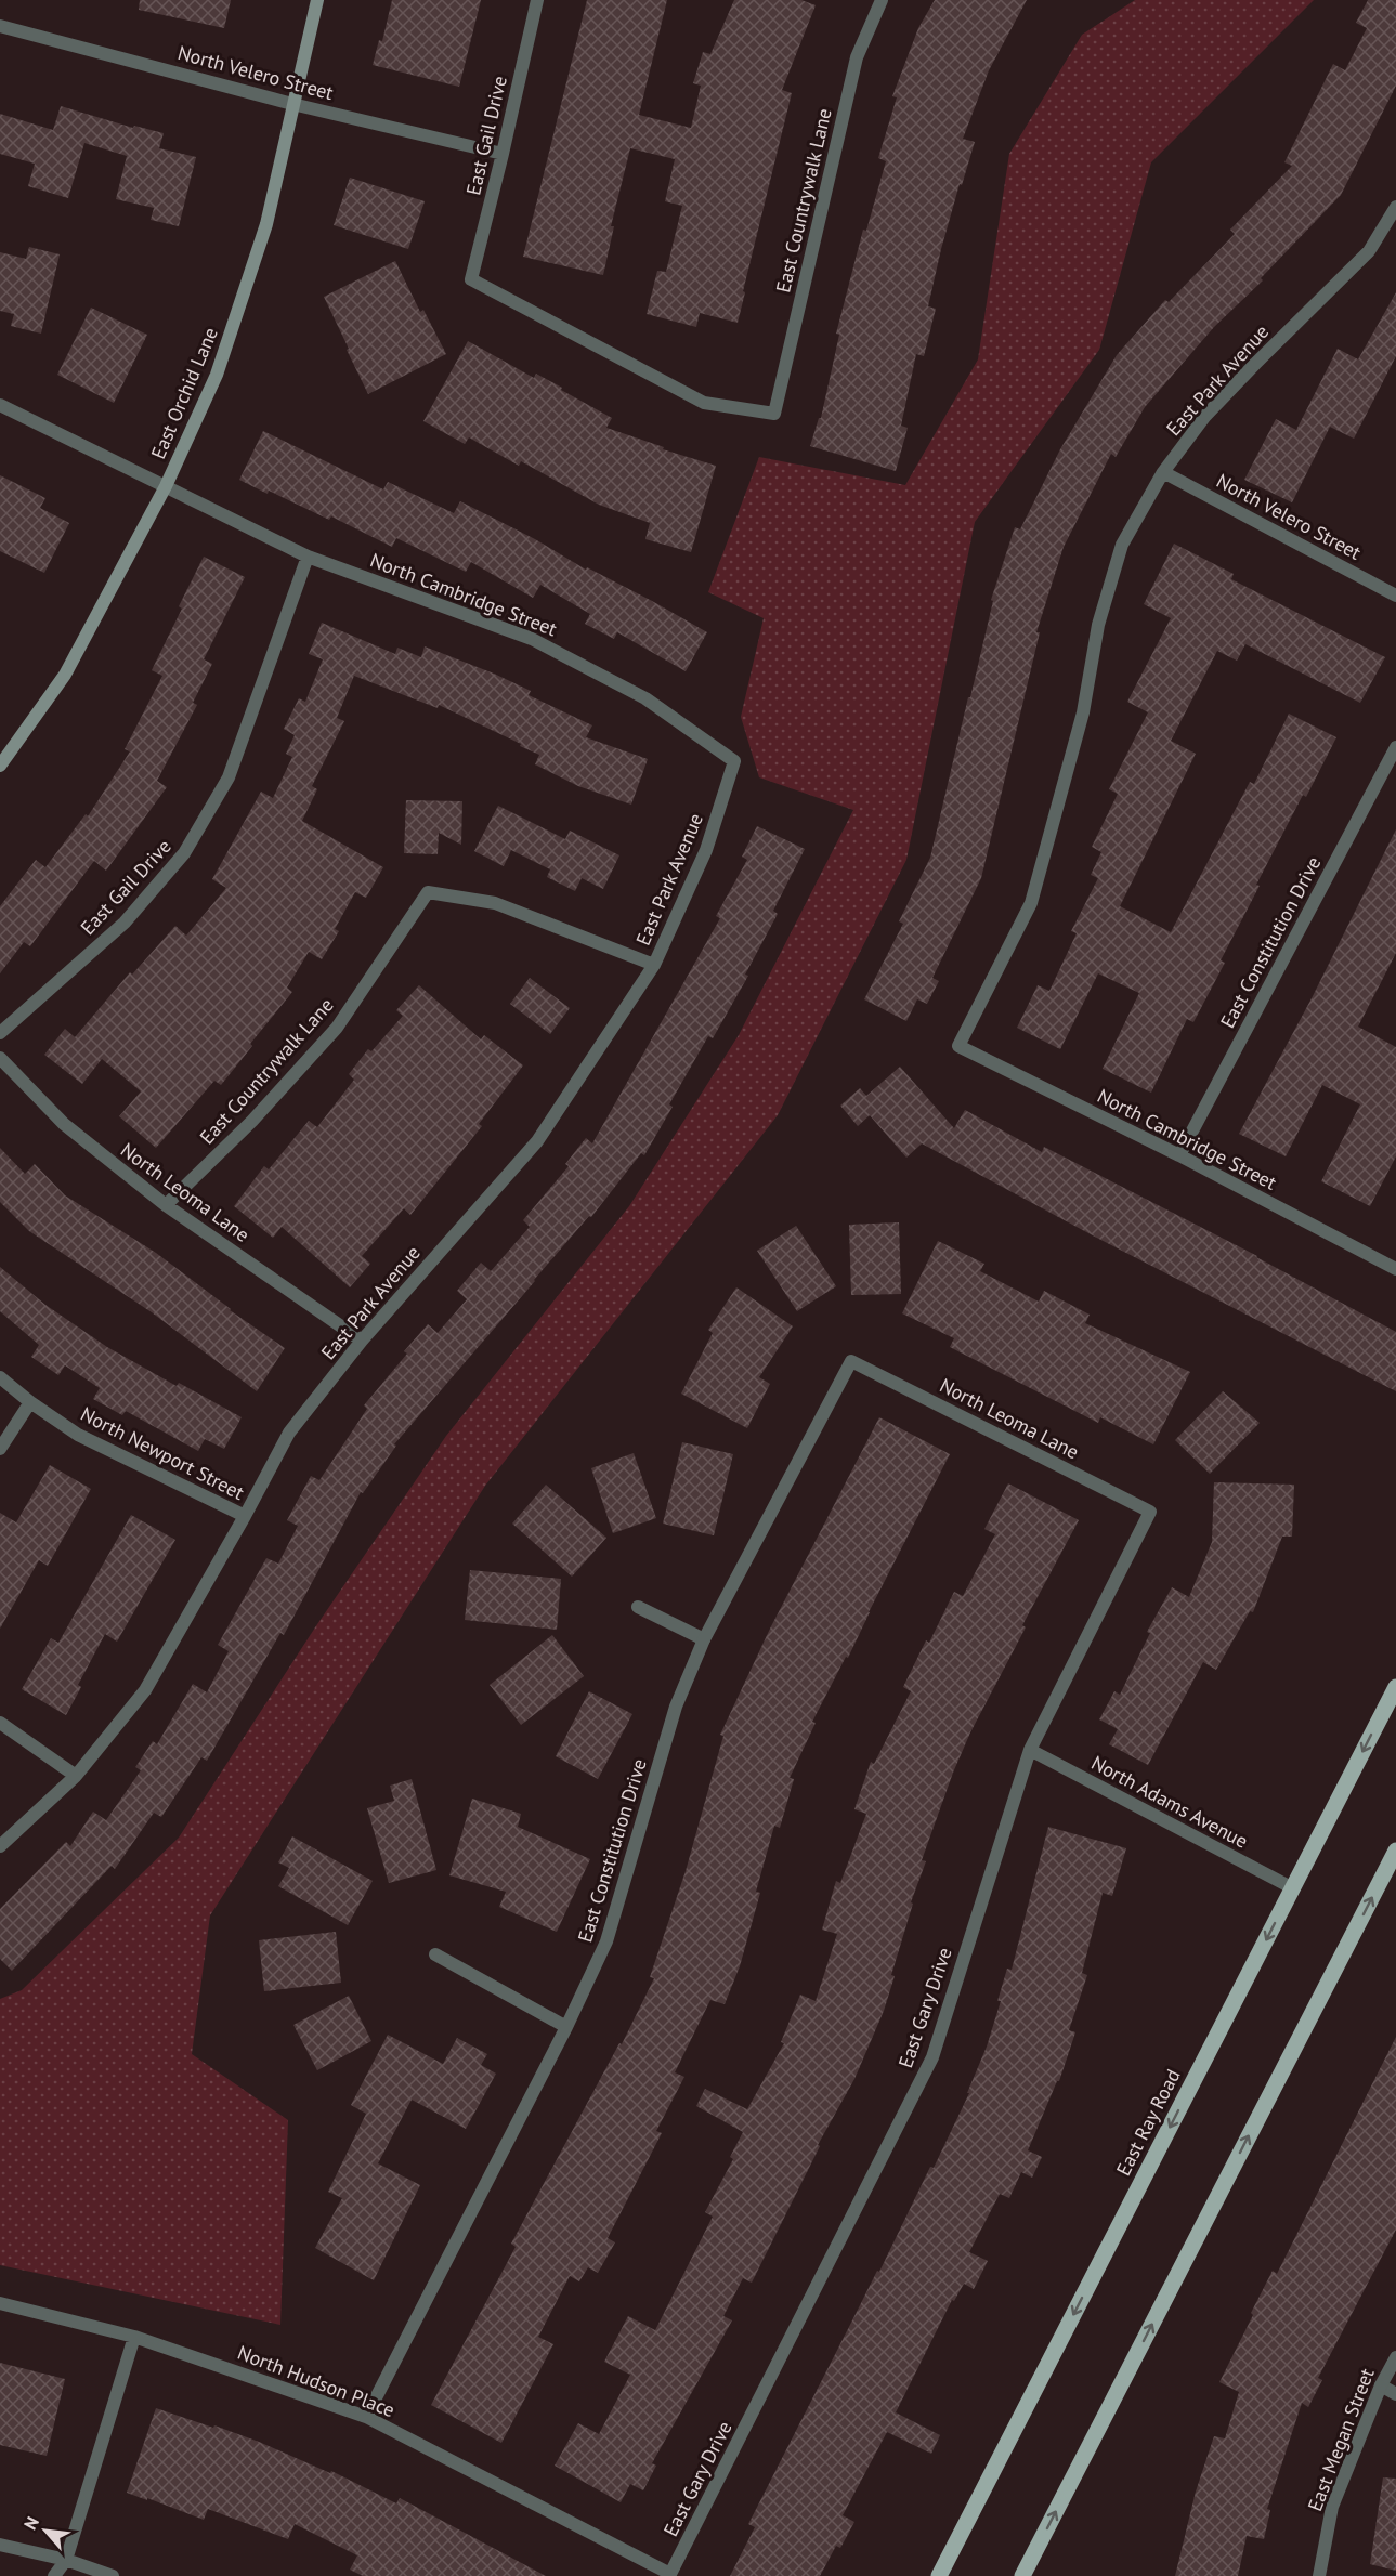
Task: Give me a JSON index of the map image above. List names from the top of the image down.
{
  "streets": {
    "main road": ["East Ray Road"],
    "street": [
      "North Velero Street",
      "East Gail Drive",
      "East Countrywalk Lane",
      "East Park Avenue",
      "East Orchid Lane",
      "North Cambridge Street",
      "East Constitution Drive",
      "North Leoma Lane",
      "North Newport Street",
      "North Adams Avenue",
      "East Gary Drive",
      "North Hudson Place",
      "East Megan Street"
    ]
  },
  "crossings": [
    ["North Velero Street", "East Gail Drive"],
    ["North Velero Street", "East Park Avenue"],
    ["North Velero Street", "East Orchid Lane"],
    ["East Gail Drive", "East Countrywalk Lane"],
    ["East Gail Drive", "North Cambridge Street"],
    ["East Countrywalk Lane", "East Park Avenue"],
    ["East Countrywalk Lane", "North Leoma Lane"],
    ["East Park Avenue", "North Cambridge Street"],
    ["East Park Avenue", "North Leoma Lane"],
    ["East Park Avenue", "North Newport Street"],
    ["East Orchid Lane", "North Cambridge Street"],
    ["North Cambridge Street", "East Constitution Drive"],
    ["East Constitution Drive", "North Leoma Lane"],
    ["East Constitution Drive", "North Hudson Place"],
    ["North Leoma Lane", "East Gary Drive"],
    ["North Adams Avenue", "East Gary Drive"],
    ["North Adams Avenue", "East Ray Road"],
    ["East Gary Drive", "North Hudson Place"]
  ],
  "north": "top left"
}
